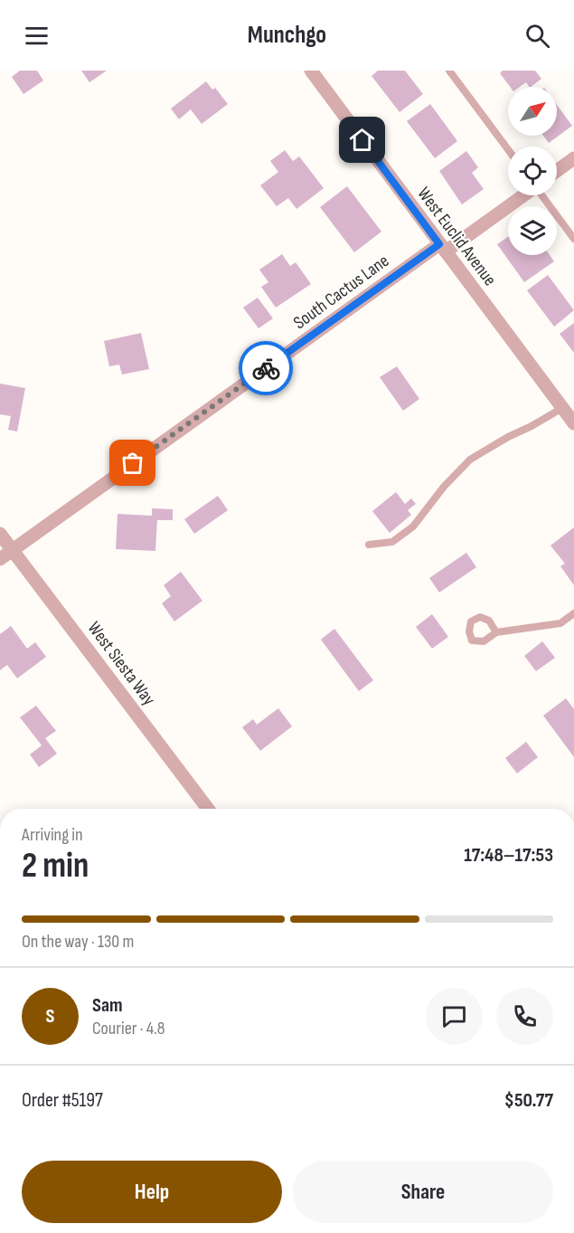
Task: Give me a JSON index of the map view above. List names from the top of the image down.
{
  "streets": {
    "street": ["West Euclid Avenue", "South Cactus Lane", "West Siesta Way"]
  },
  "crossings": [
    ["West Euclid Avenue", "South Cactus Lane"],
    ["South Cactus Lane", "West Siesta Way"]
  ],
  "north": "top right",
  "page": {
    "header": "Munchgo",
    "heading": ["2 min", "Arriving in", "17:48–17:53"],
    "panel": [
      "Sam",
      "Courier · 4.8",
      "Order #5197",
      "$50.77"
    ],
    "bar": "On the way · 130 m",
    "round": "S",
    "buttons": ["Help", "Share"]
  }
}
